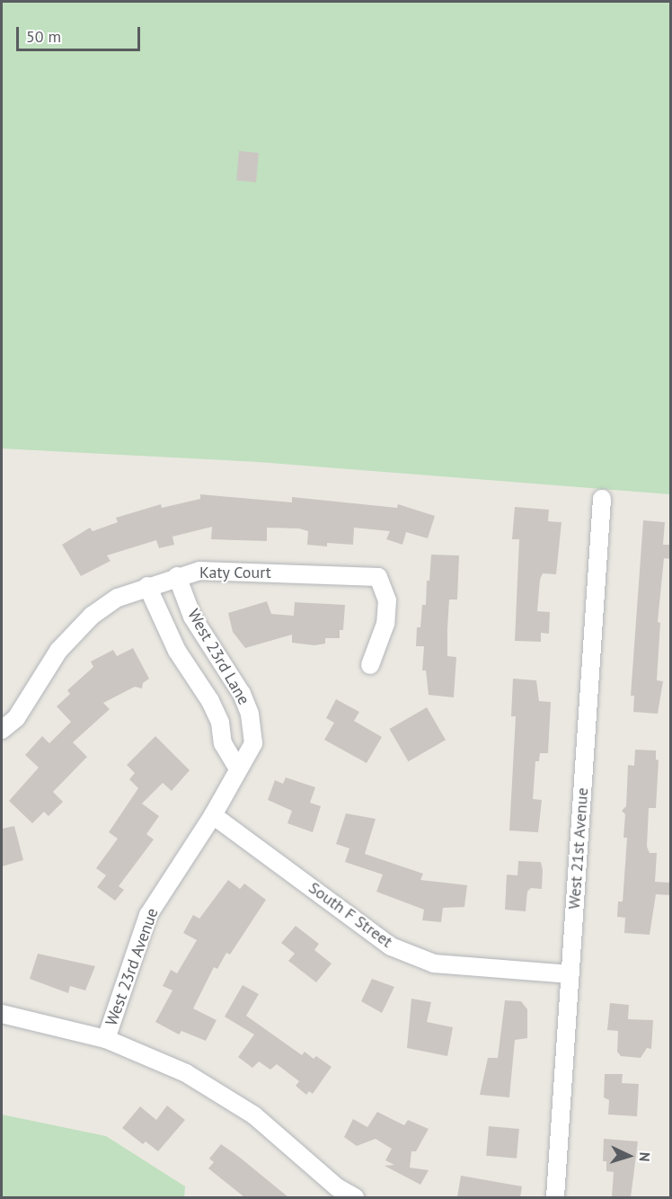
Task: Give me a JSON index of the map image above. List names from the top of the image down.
{
  "streets": {
    "street": [
      "Katy Court",
      "West 23rd Lane",
      "West 21st Avenue",
      "South F Street",
      "West 23rd Avenue"
    ]
  },
  "crossings": [
    ["Katy Court", "West 23rd Lane"],
    ["West 23rd Lane", "South F Street"],
    ["West 23rd Lane", "West 23rd Avenue"],
    ["West 21st Avenue", "South F Street"],
    ["South F Street", "West 23rd Avenue"]
  ],
  "scale_bar": "50 m",
  "north": "right"
}
